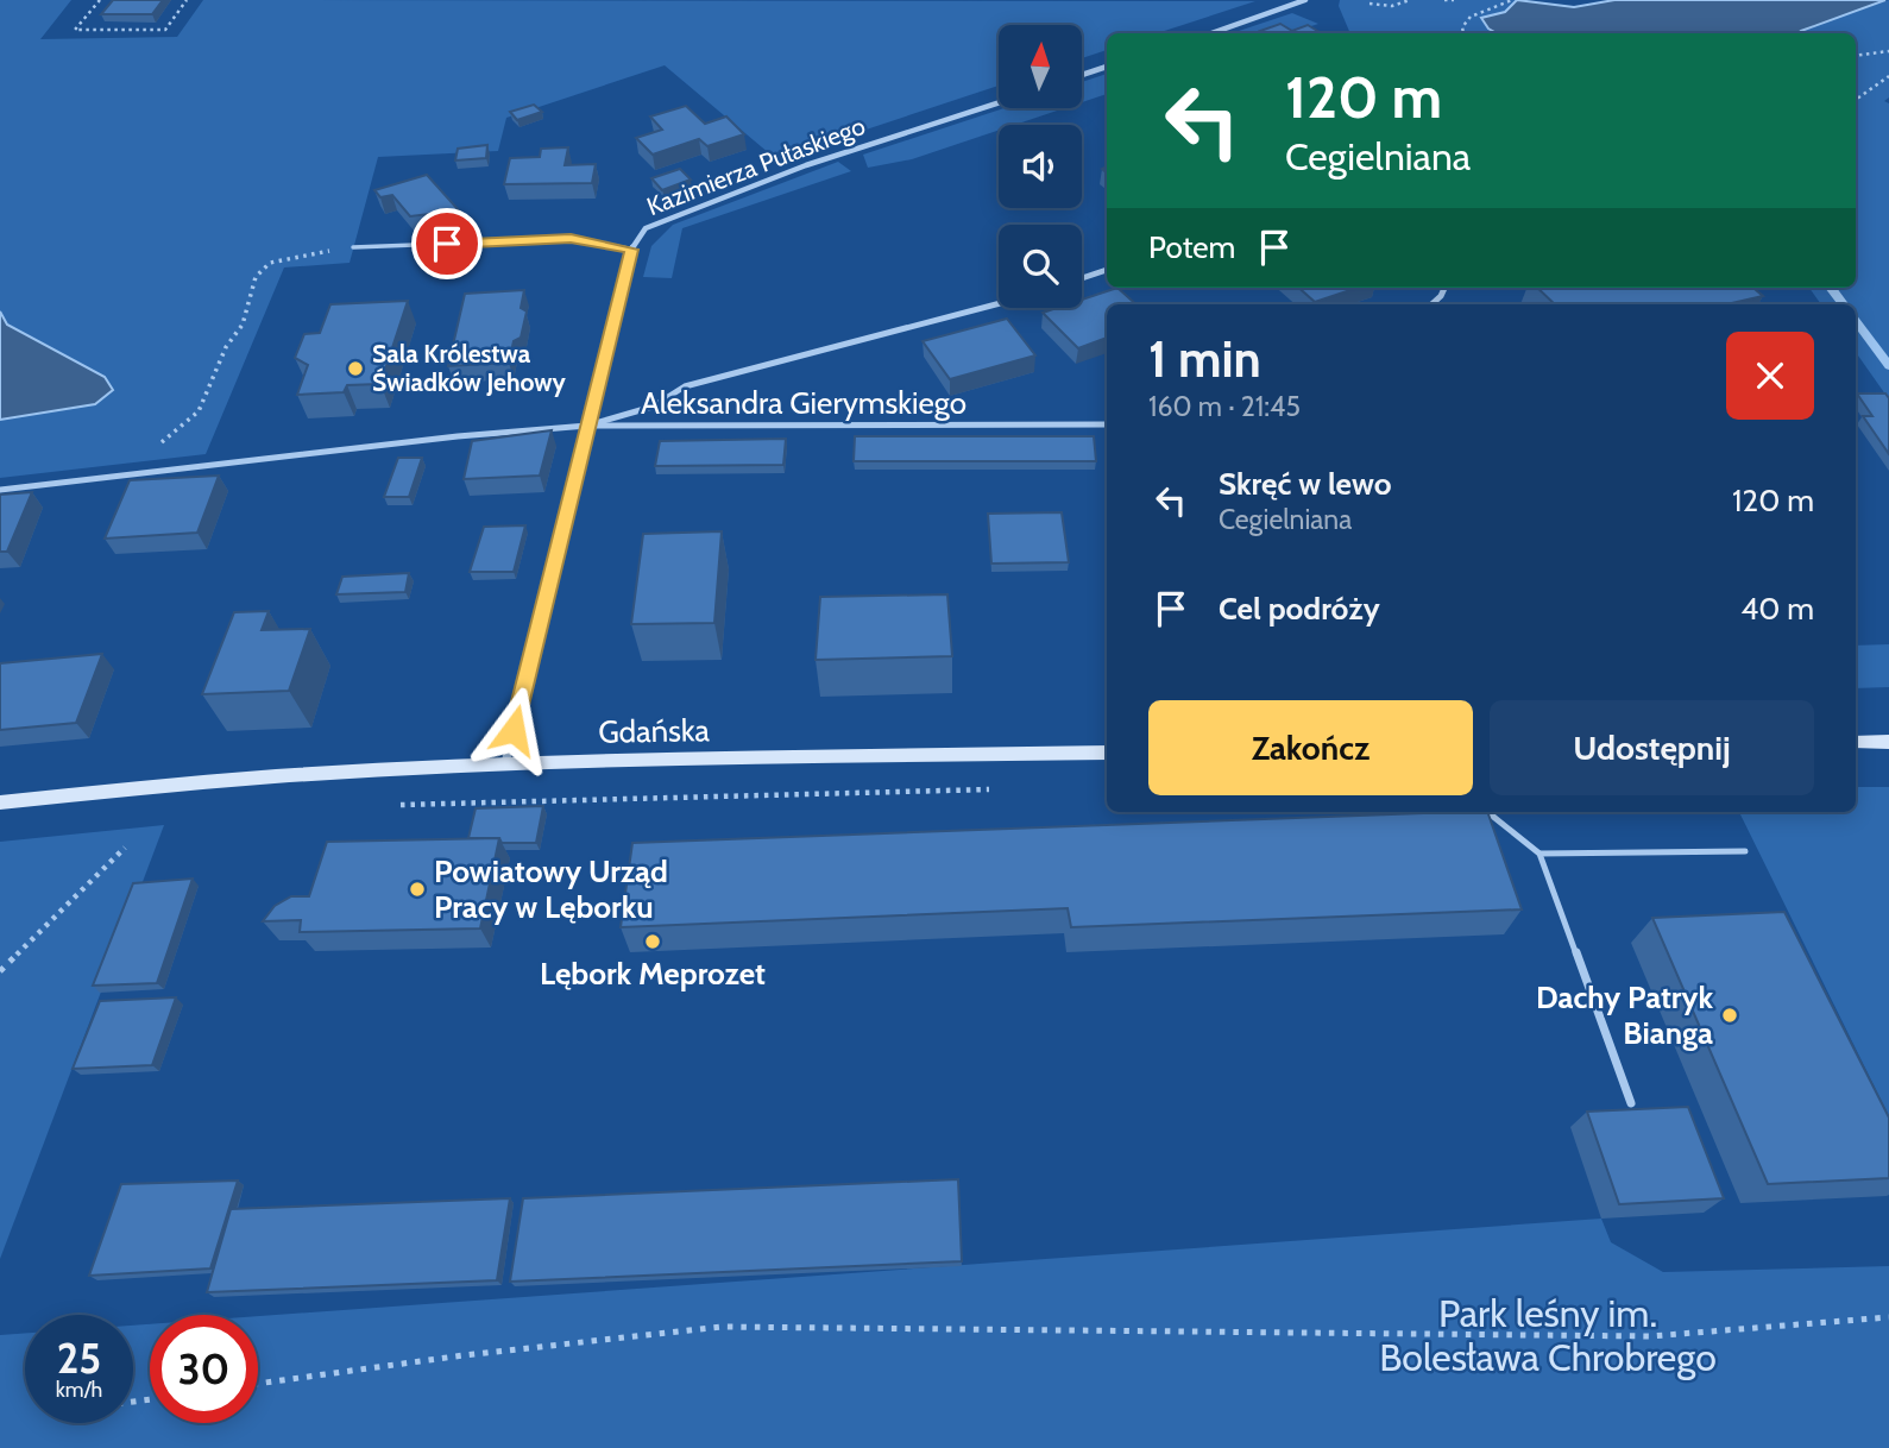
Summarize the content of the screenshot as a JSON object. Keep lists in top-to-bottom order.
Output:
{
  "streets": {
    "main road": ["Gdańska"],
    "street": ["Kazimierza Pułaskiego", "Aleksandra Gierymskiego"]
  },
  "crossings": [
    ["Kazimierza Pułaskiego", "Aleksandra Gierymskiego"],
    ["Kazimierza Pułaskiego", "Gdańska"]
  ],
  "parks": ["Park leśny im. Bolesława Chrobrego"],
  "places": [
    "Sala Królestwa Świadków Jehowy",
    "Powiatowy Urząd Pracy w Lęborku",
    "Lębork Meprozet",
    "Dachy Patryk Bianga"
  ],
  "north": "top",
  "page": {
    "turn": ["120 m", "Cegielniana"],
    "then": "Potem",
    "heading": ["1 min", "160 m · 21:45"],
    "list": [
      {
        "name": "Skręć w lewo",
        "note": "Cegielniana",
        "value": "120 m"
      },
      {
        "name": "Cel podróży",
        "value": "40 m"
      }
    ],
    "buttons": ["Zakończ", "Udostępnij"],
    "speed": "25 km/h",
    "limit": "30"
  }
}
